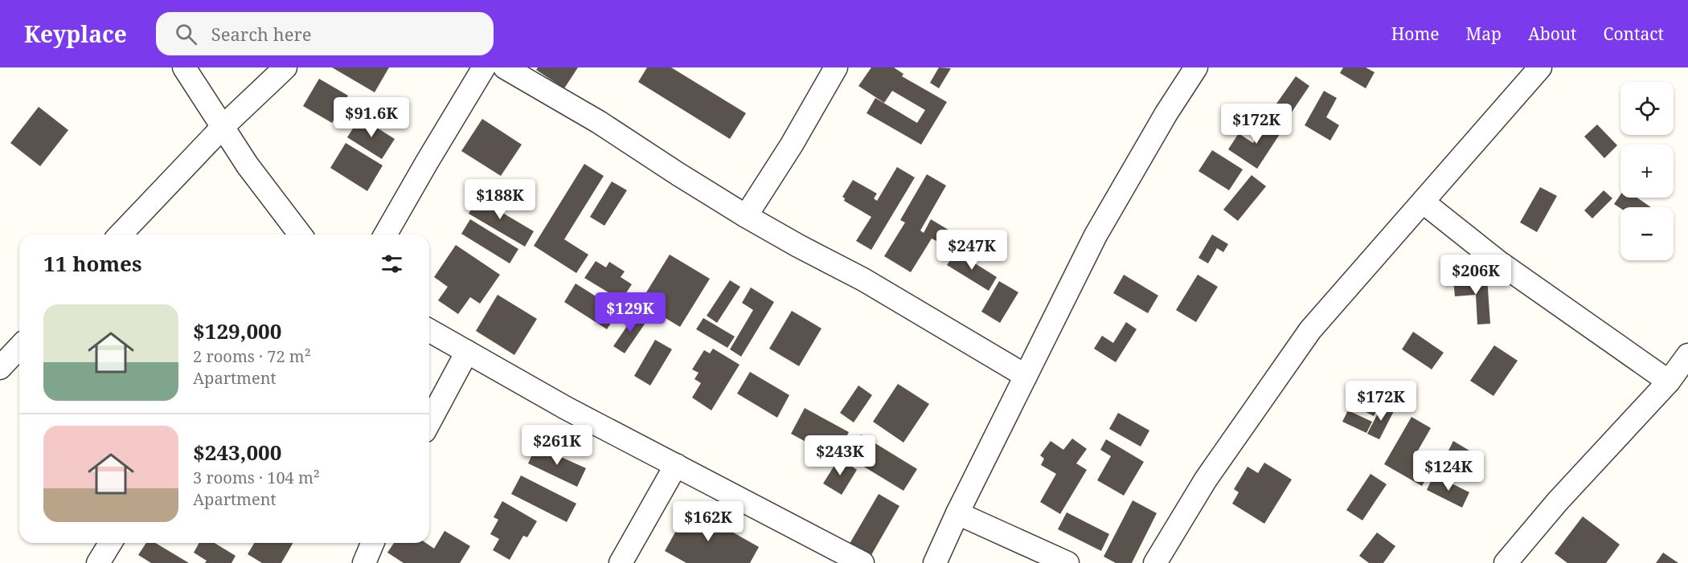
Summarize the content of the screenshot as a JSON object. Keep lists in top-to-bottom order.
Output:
{
  "page": {
    "header": "Keyplace",
    "search": "Search here",
    "nav": [
      "Home",
      "Map",
      "About",
      "Contact"
    ],
    "map_buttons": ["+", "−"],
    "price": [
      "$91.6K",
      "$172K",
      "$188K",
      "$247K",
      "$206K",
      "$129K",
      "$172K",
      "$261K",
      "$243K",
      "$124K",
      "$162K"
    ],
    "heading": "11 homes",
    "list": [
      {
        "name": "$129,000",
        "note": "2 rooms · 72 m² · Apartment"
      },
      {
        "name": "$243,000",
        "note": "3 rooms · 104 m² · Apartment"
      }
    ]
  }
}
